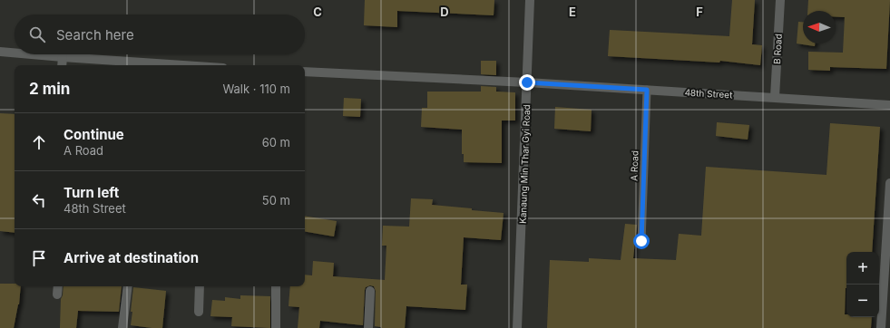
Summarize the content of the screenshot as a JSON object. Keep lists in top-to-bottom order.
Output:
{
  "streets": {
    "street": ["B Road", "48th Street", "Kanaung Min Thar Gyi Road"],
    "lane": ["A Road"]
  },
  "crossings": [
    ["B Road", "48th Street"],
    ["48th Street", "Kanaung Min Thar Gyi Road"],
    ["48th Street", "A Road"]
  ],
  "north": "left",
  "page": {
    "search": "Search here",
    "heading": ["2 min", "Walk · 110 m"],
    "list": [
      ["Continue", "A Road", "60 m"],
      ["Turn left", "48th Street", "50 m"],
      "Arrive at destination"
    ],
    "map_buttons": ["+", "−"]
  },
  "grid": {
    "columns": [
      "C",
      "D",
      "E",
      "F"
    ]
  }
}
